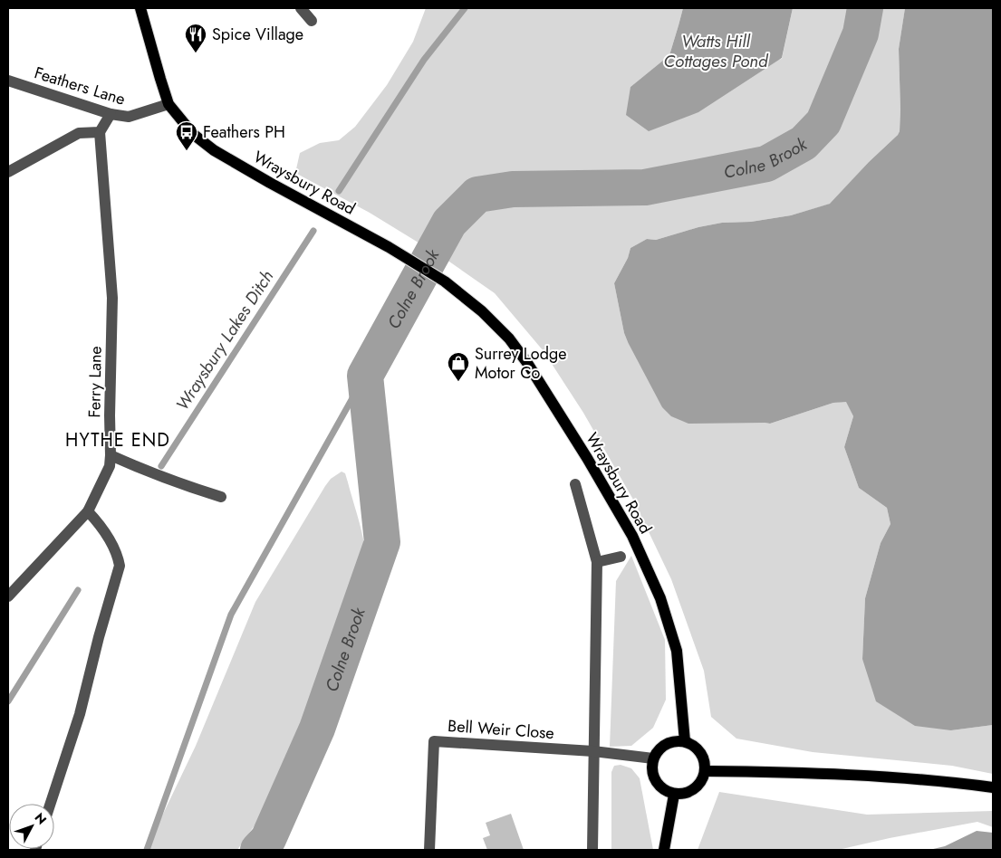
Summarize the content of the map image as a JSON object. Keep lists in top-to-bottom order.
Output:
{
  "streets": {
    "main road": ["Wraysbury Road"],
    "street": ["Feathers Lane", "Ferry Lane", "Bell Weir Close"]
  },
  "crossings": [
    ["Feathers Lane", "Wraysbury Road"]
  ],
  "districts": ["HYTHE END"],
  "water": ["Watts Hill Cottages Pond", "Colne Brook", "Wraysbury Lakes Ditch"],
  "places": {
    "restaurant": ["Spice Village"],
    "bus stop": ["Feathers PH"],
    "shop": ["Surrey Lodge Motor Co"]
  },
  "north": "top right"
}
